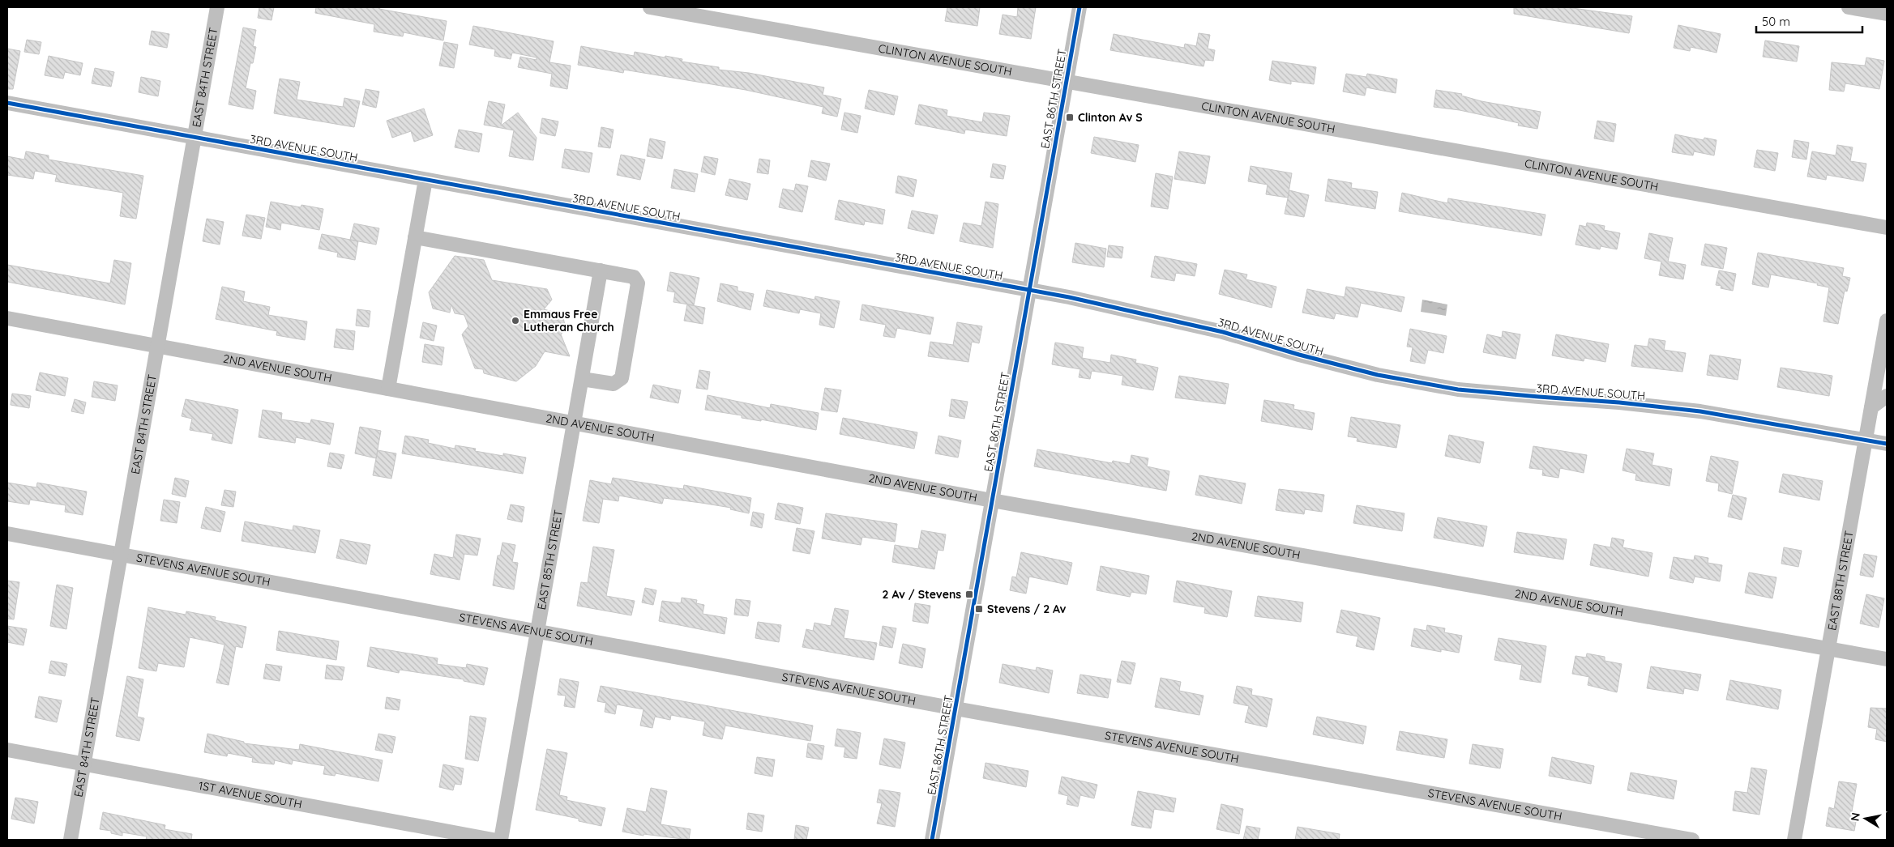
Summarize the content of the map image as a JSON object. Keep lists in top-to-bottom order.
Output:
{
  "streets": {
    "street": [
      "CLINTON AVENUE SOUTH",
      "EAST 84TH STREET",
      "EAST 86TH STREET",
      "3RD AVENUE SOUTH",
      "2ND AVENUE SOUTH",
      "EAST 85TH STREET",
      "STEVENS AVENUE SOUTH",
      "EAST 88TH STREET",
      "1ST AVENUE SOUTH"
    ]
  },
  "crossings": [
    ["CLINTON AVENUE SOUTH", "EAST 86TH STREET"],
    ["EAST 84TH STREET", "3RD AVENUE SOUTH"],
    ["EAST 84TH STREET", "2ND AVENUE SOUTH"],
    ["EAST 84TH STREET", "STEVENS AVENUE SOUTH"],
    ["EAST 84TH STREET", "1ST AVENUE SOUTH"],
    ["EAST 86TH STREET", "3RD AVENUE SOUTH"],
    ["EAST 86TH STREET", "2ND AVENUE SOUTH"],
    ["EAST 86TH STREET", "STEVENS AVENUE SOUTH"],
    ["3RD AVENUE SOUTH", "EAST 88TH STREET"],
    ["2ND AVENUE SOUTH", "EAST 85TH STREET"],
    ["2ND AVENUE SOUTH", "EAST 88TH STREET"],
    ["EAST 85TH STREET", "STEVENS AVENUE SOUTH"]
  ],
  "places": {
    "transit": ["Clinton Av S", "2 Av / Stevens", "Stevens / 2 Av"],
    "other": ["Emmaus Free Lutheran Church"]
  },
  "scale_bar": "50 m",
  "north": "left"
}
